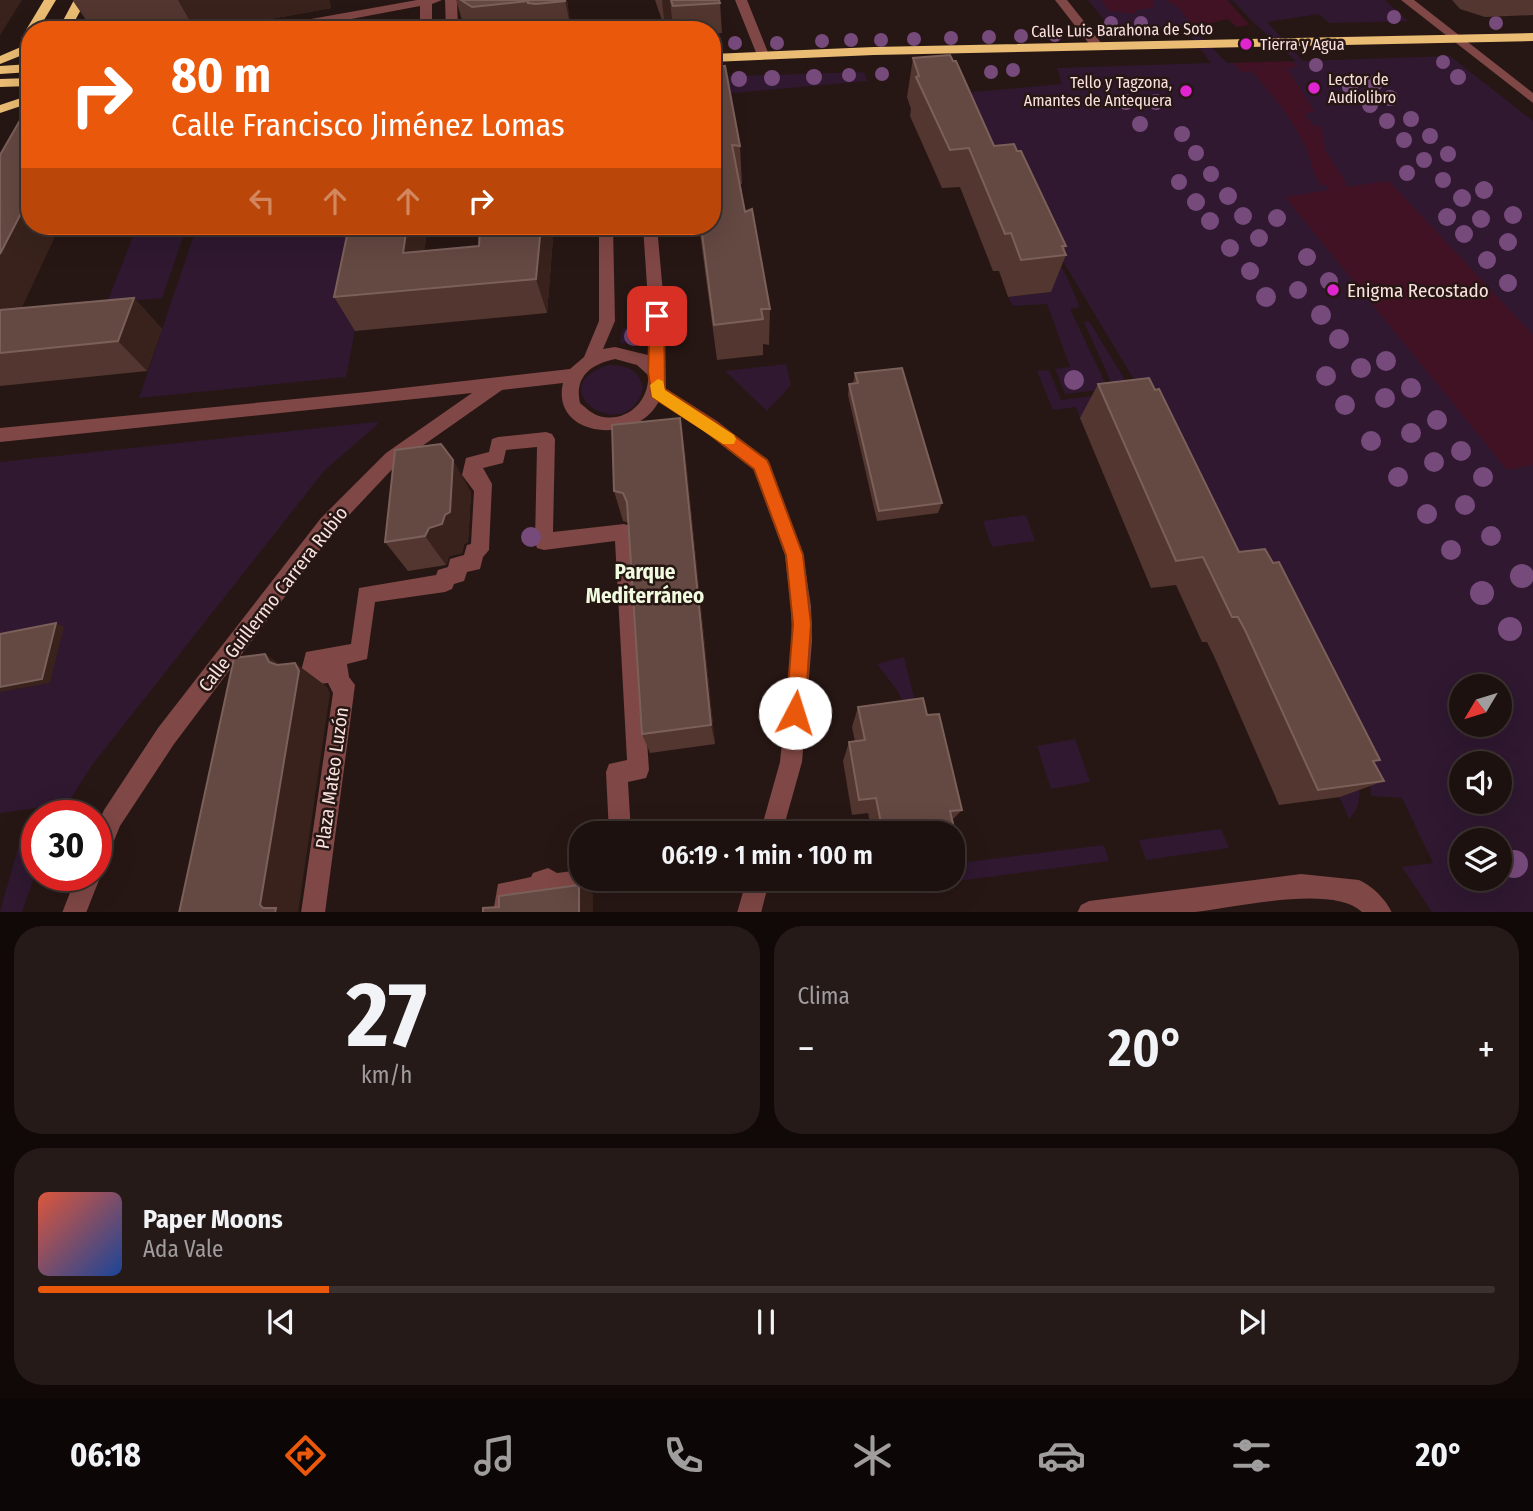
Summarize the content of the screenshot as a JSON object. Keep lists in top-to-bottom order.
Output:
{
  "streets": {
    "main road": ["Calle Luis Barahona de Soto"],
    "street": ["Calle Guillermo Carrera Rubio", "Plaza Mateo Luzón"]
  },
  "districts": ["Parque Mediterráneo"],
  "places": [
    "Tierra y Agua",
    "Lector de Audiolibro",
    "Tello y Tagzona, Amantes de Antequera",
    "Enigma Recostado"
  ],
  "north": "bottom left",
  "page": {
    "turn": ["80 m", "Calle Francisco Jiménez Lomas"],
    "limit": "30",
    "trip": "06:19 · 1 min · 100 m",
    "tile": [
      ["27", "km/h"],
      "Clima"
    ],
    "heat": ["−", "20°", "+"],
    "song": ["Paper Moons", "Ada Vale"],
    "tabs": ["06:18", "20°"]
  }
}
